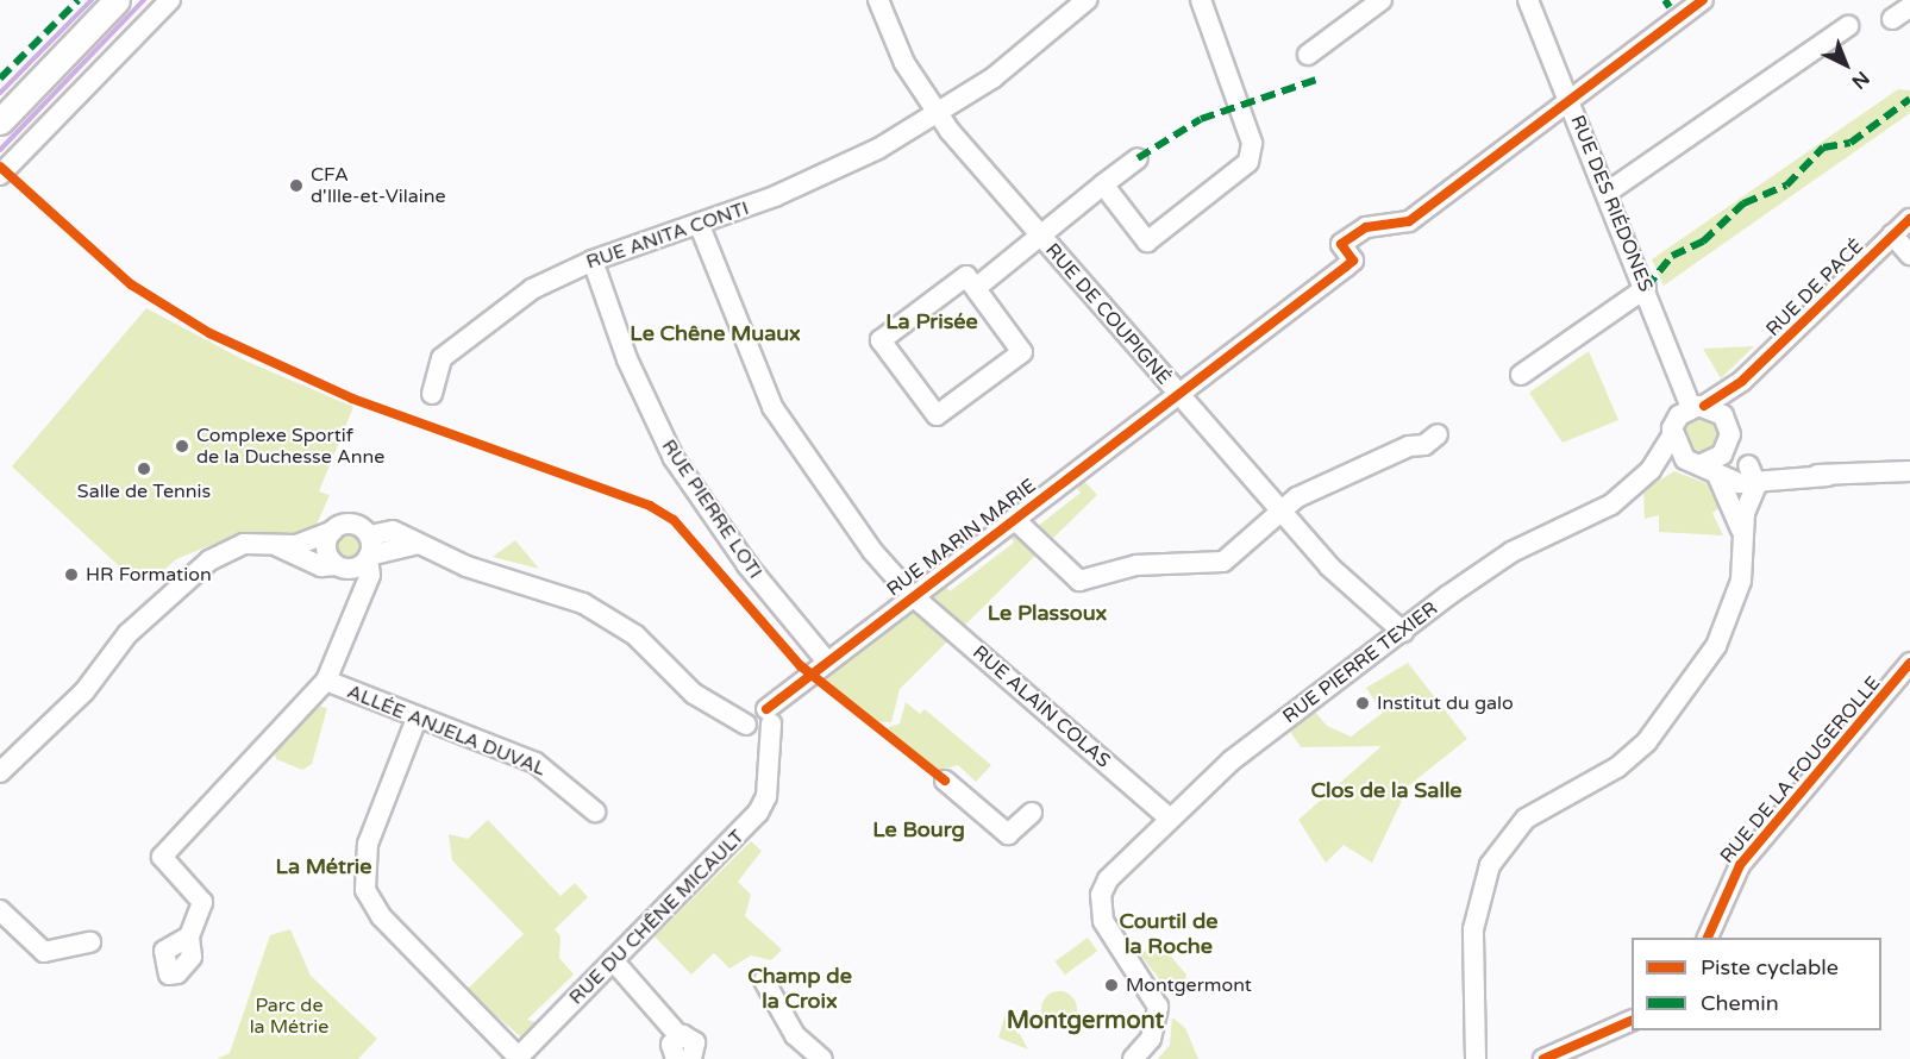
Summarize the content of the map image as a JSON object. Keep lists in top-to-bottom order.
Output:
{
  "streets": {
    "street": [
      "RUE DES RIÉDONES",
      "RUE ANITA CONTI",
      "RUE DE PACÉ",
      "RUE DE COUPIGNÉ",
      "RUE PIERRE LOTI",
      "RUE MARIN MARIE",
      "RUE PIERRE TEXIER",
      "RUE ALAIN COLAS",
      "ALLÉE ANJELA DUVAL",
      "RUE DE LA FOUGEROLLE",
      "RUE DU CHÊNE MICAULT"
    ]
  },
  "crossings": [
    ["RUE DES RIÉDONES", "RUE MARIN MARIE"],
    ["RUE DES RIÉDONES", "RUE PIERRE TEXIER"],
    ["RUE ANITA CONTI", "RUE DE COUPIGNÉ"],
    ["RUE ANITA CONTI", "RUE PIERRE LOTI"],
    ["RUE ANITA CONTI", "RUE ALAIN COLAS"],
    ["RUE DE COUPIGNÉ", "RUE MARIN MARIE"],
    ["RUE DE COUPIGNÉ", "RUE PIERRE TEXIER"],
    ["RUE PIERRE LOTI", "RUE MARIN MARIE"],
    ["RUE MARIN MARIE", "RUE ALAIN COLAS"],
    ["RUE MARIN MARIE", "RUE DU CHÊNE MICAULT"],
    ["RUE PIERRE TEXIER", "RUE ALAIN COLAS"]
  ],
  "districts": [
    "La Prisée",
    "Le Chêne Muaux",
    "Le Plassoux",
    "Clos de la Salle",
    "Le Bourg",
    "La Métrie",
    "Courtil de la Roche",
    "Champ de la Croix",
    "Montgermont"
  ],
  "parks": ["Parc de la Métrie"],
  "places": [
    "CFA d'Ille-et-Vilaine",
    "Complexe Sportif de la Duchesse Anne",
    "Salle de Tennis",
    "HR Formation",
    "Institut du galo",
    "Montgermont"
  ],
  "legend": ["Piste cyclable", "Chemin"],
  "north": "bottom right"
}
